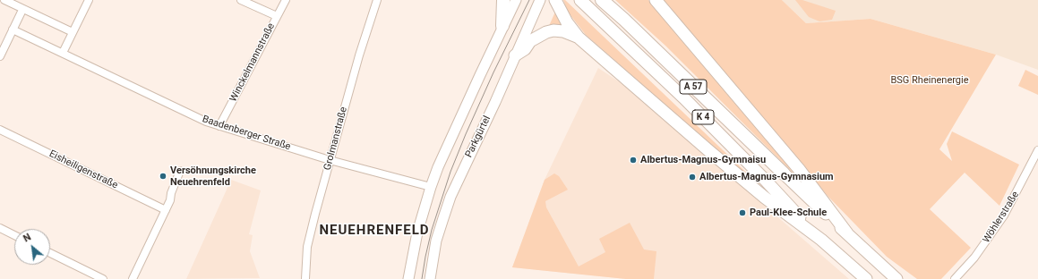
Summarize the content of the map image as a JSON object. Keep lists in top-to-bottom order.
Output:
{
  "streets": {
    "highway": ["A 57", "K 4"],
    "main road": ["Parkgürtel"],
    "street": [
      "Winckelmannstraße",
      "Baadenberger Straße",
      "Grolmanstraße",
      "Eisheiligenstraße",
      "Wöhlerstraße"
    ]
  },
  "crossings": [
    ["Winckelmannstraße", "Baadenberger Straße"],
    ["Baadenberger Straße", "Grolmanstraße"]
  ],
  "districts": ["NEUEHRENFELD"],
  "parks": ["BSG Rheinenergie"],
  "places": [
    "Albertus-Magnus-Gymnaisu",
    "Versöhnungskirche Neuehrenfeld",
    "Albertus-Magnus-Gymnasium",
    "Paul-Klee-Schule"
  ],
  "north": "top left"
}
